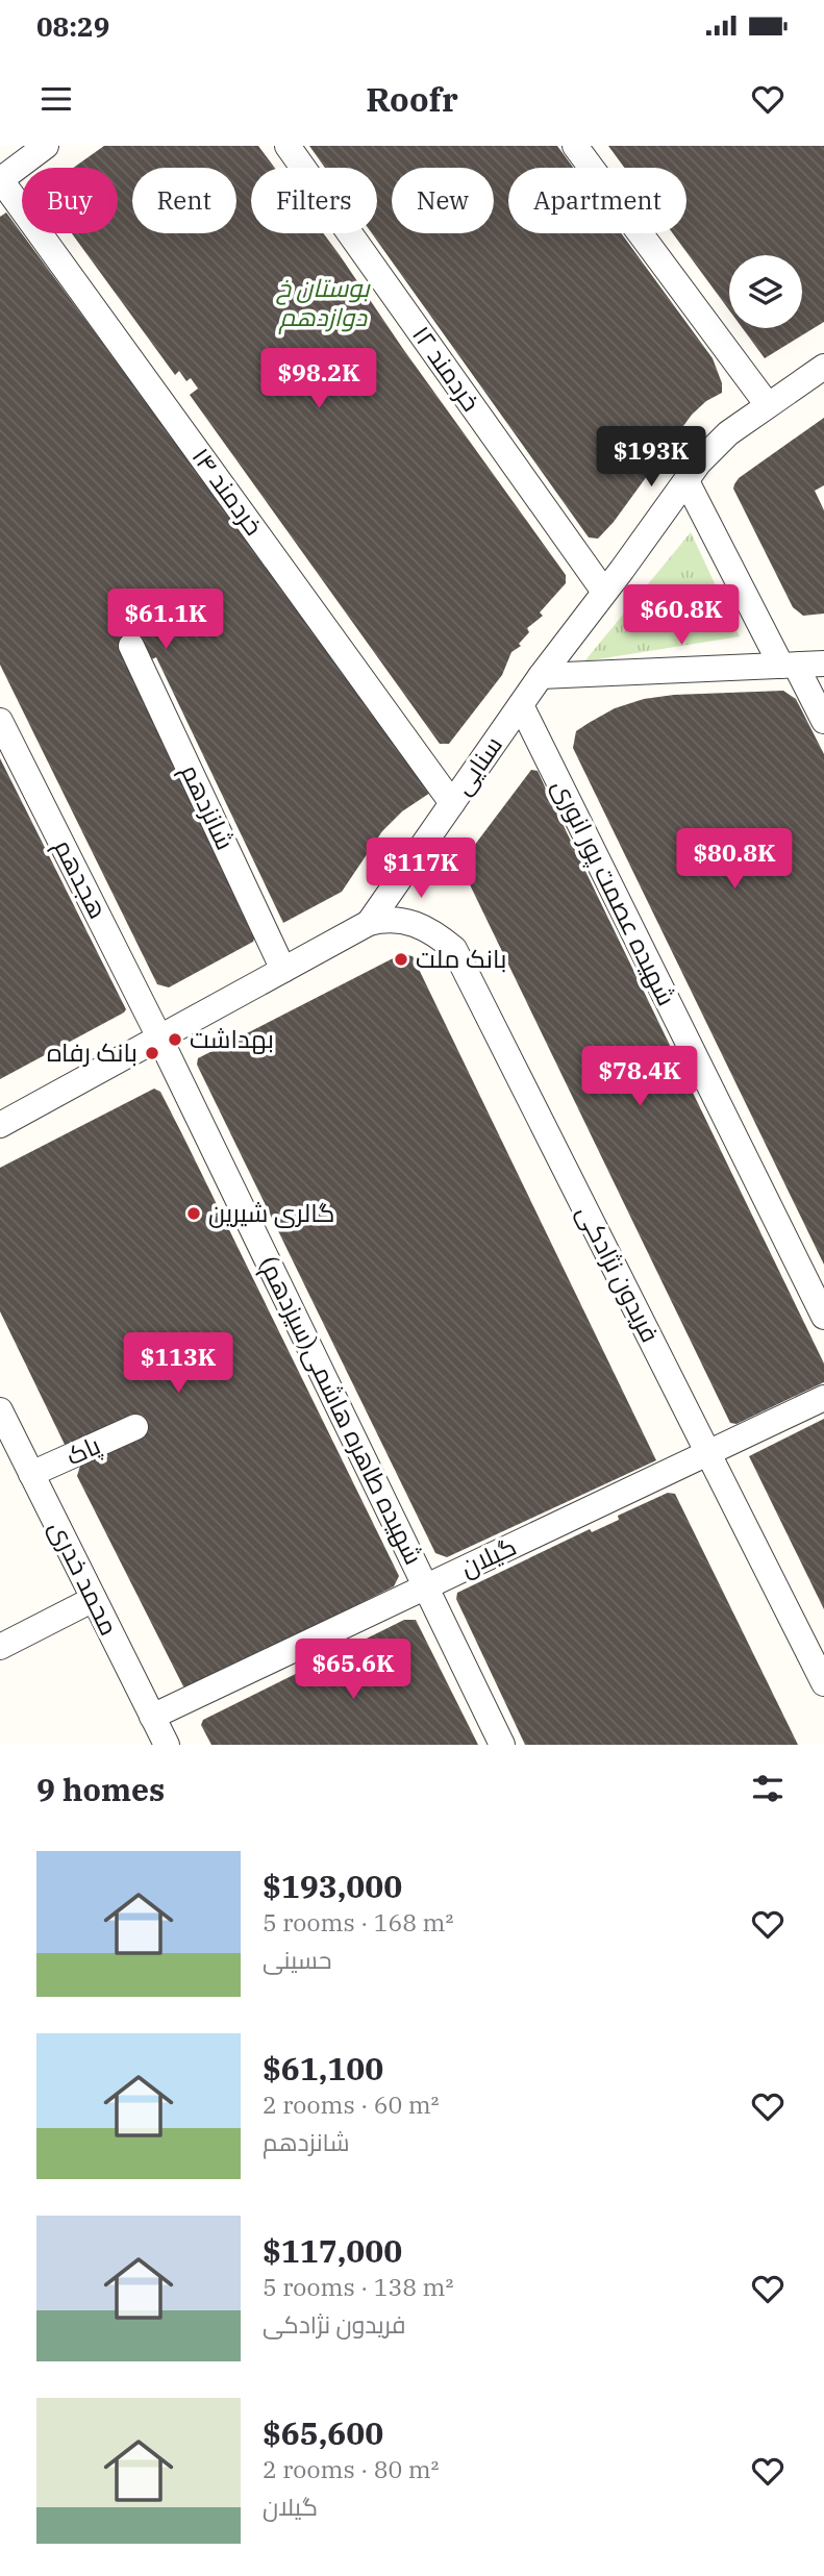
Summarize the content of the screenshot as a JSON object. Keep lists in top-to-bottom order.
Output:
{
  "streets": {
    "street": [
      "خردمند ۱۲",
      "خردمند ۱۴",
      "سنایی",
      "شانزدهم",
      "هجدهم",
      "شهیده عصمت پور انوری",
      "فریدون نژادکی",
      "شهیده طاهره هاشمی(سیزدهم)",
      "پاک",
      "گیلان",
      "محمد خدری"
    ]
  },
  "crossings": [
    ["خردمند ۱۲", "سنایی"],
    ["خردمند ۱۴", "سنایی"],
    ["سنایی", "شانزدهم"],
    ["سنایی", "هجدهم"],
    ["سنایی", "شهیده عصمت پور انوری"],
    ["سنایی", "فریدون نژادکی"],
    ["سنایی", "شهیده طاهره هاشمی(سیزدهم)"],
    ["هجدهم", "شهیده طاهره هاشمی(سیزدهم)"],
    ["فریدون نژادکی", "گیلان"],
    ["شهیده طاهره هاشمی(سیزدهم)", "گیلان"],
    ["پاک", "محمد خدری"],
    ["گیلان", "محمد خدری"]
  ],
  "parks": ["بوستان خ دوازدهم"],
  "places": [
    "بانک ملت",
    "بهداشت",
    "بانک رفاه",
    "گالری شیرین"
  ],
  "page": {
    "status": "08:29",
    "header": "Roofr",
    "chip": [
      "Buy",
      "Rent",
      "Filters",
      "New",
      "Apartment"
    ],
    "price": [
      "$98.2K",
      "$193K",
      "$60.8K",
      "$61.1K",
      "$80.8K",
      "$117K",
      "$78.4K",
      "$113K",
      "$65.6K"
    ],
    "heading": "9 homes",
    "list": [
      {
        "name": "$193,000",
        "note": "5 rooms · 168 m² · حسینی"
      },
      {
        "name": "$61,100",
        "note": "2 rooms · 60 m² · شانزدهم"
      },
      {
        "name": "$117,000",
        "note": "5 rooms · 138 m² · فریدون نژادکی"
      },
      {
        "name": "$65,600",
        "note": "2 rooms · 80 m² · گیلان"
      }
    ]
  }
}
